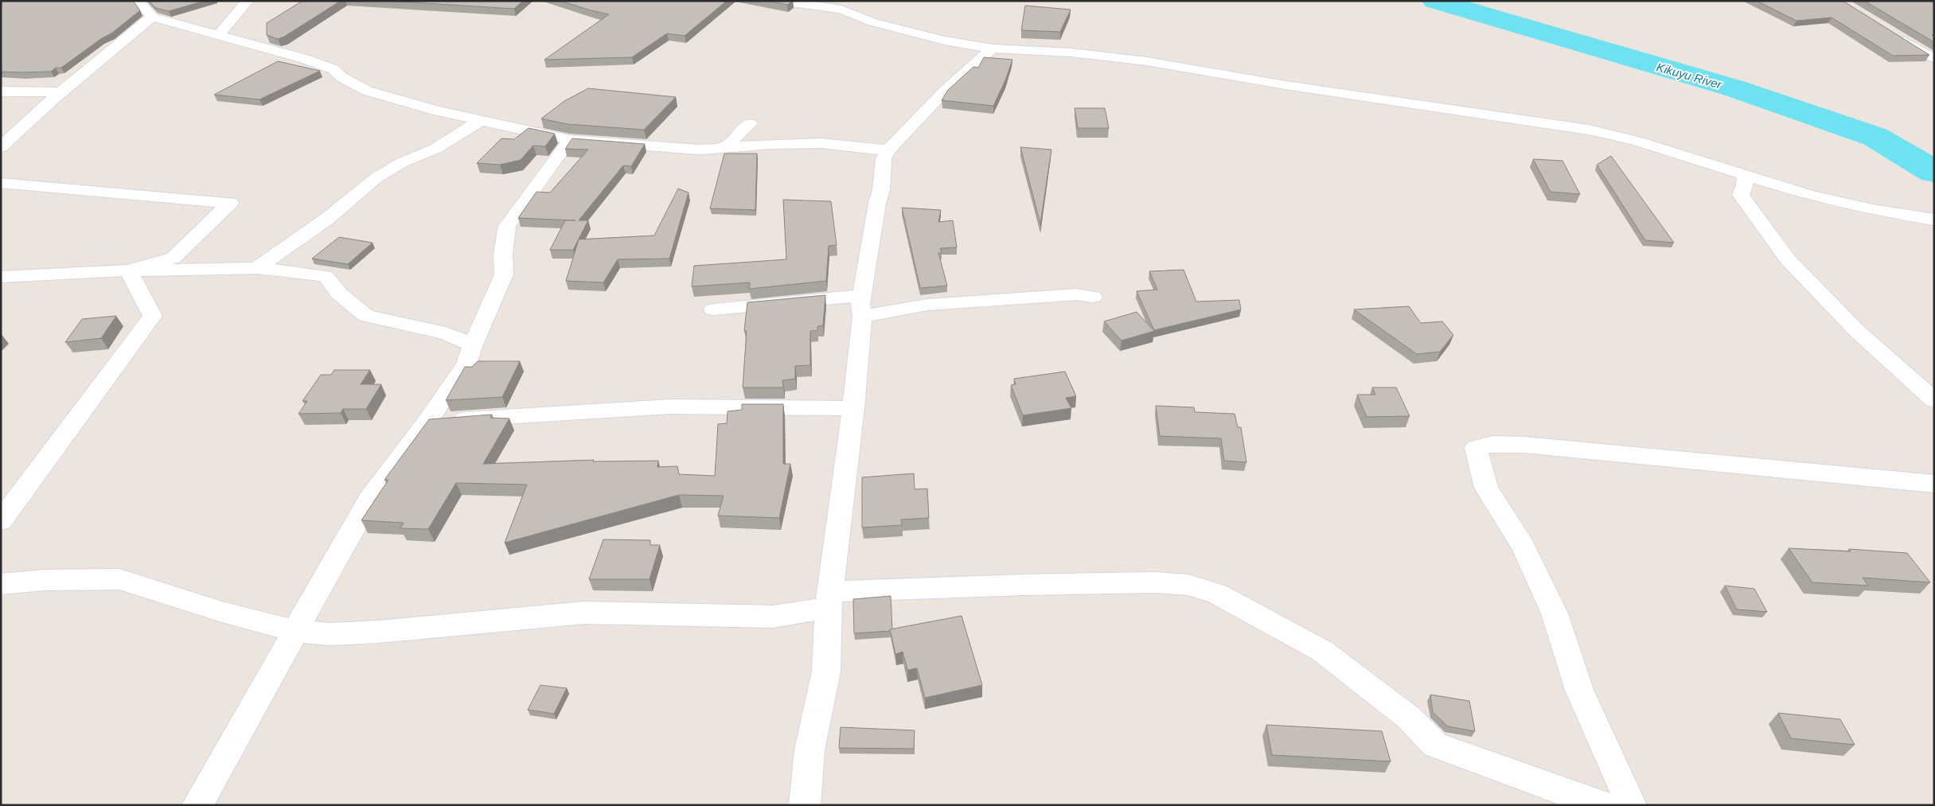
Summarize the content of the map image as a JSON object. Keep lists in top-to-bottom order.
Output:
{
  "water": ["Kikuyu River"]
}
